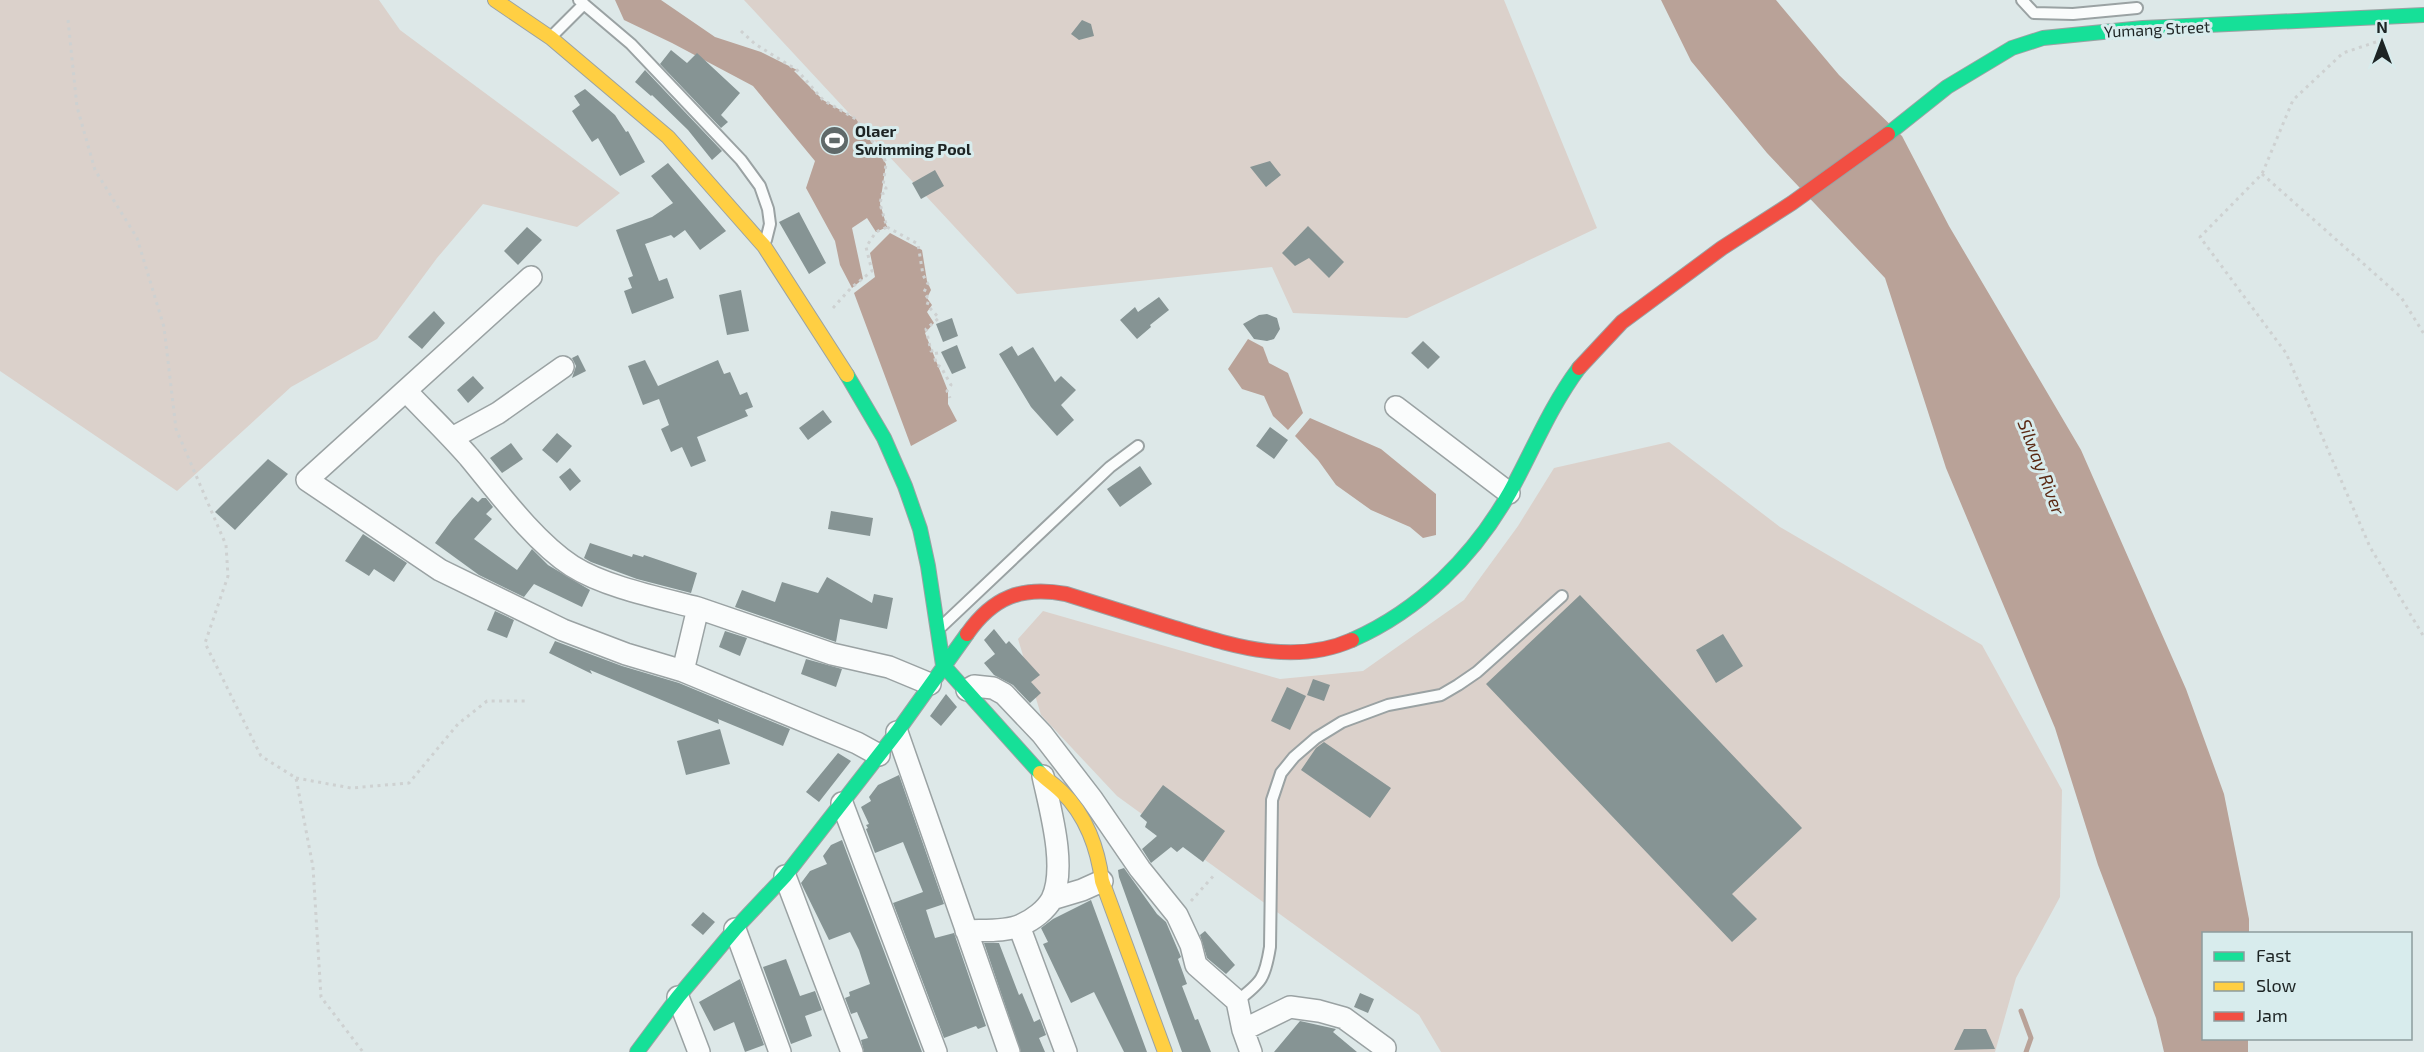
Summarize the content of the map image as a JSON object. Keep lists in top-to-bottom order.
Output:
{
  "streets": {
    "main road": ["Yumang Street"]
  },
  "water": ["Silway River"],
  "places": {
    "sports": ["Olaer Swimming Pool"]
  },
  "legend": ["Fast", "Slow", "Jam"],
  "north": "top"
}
